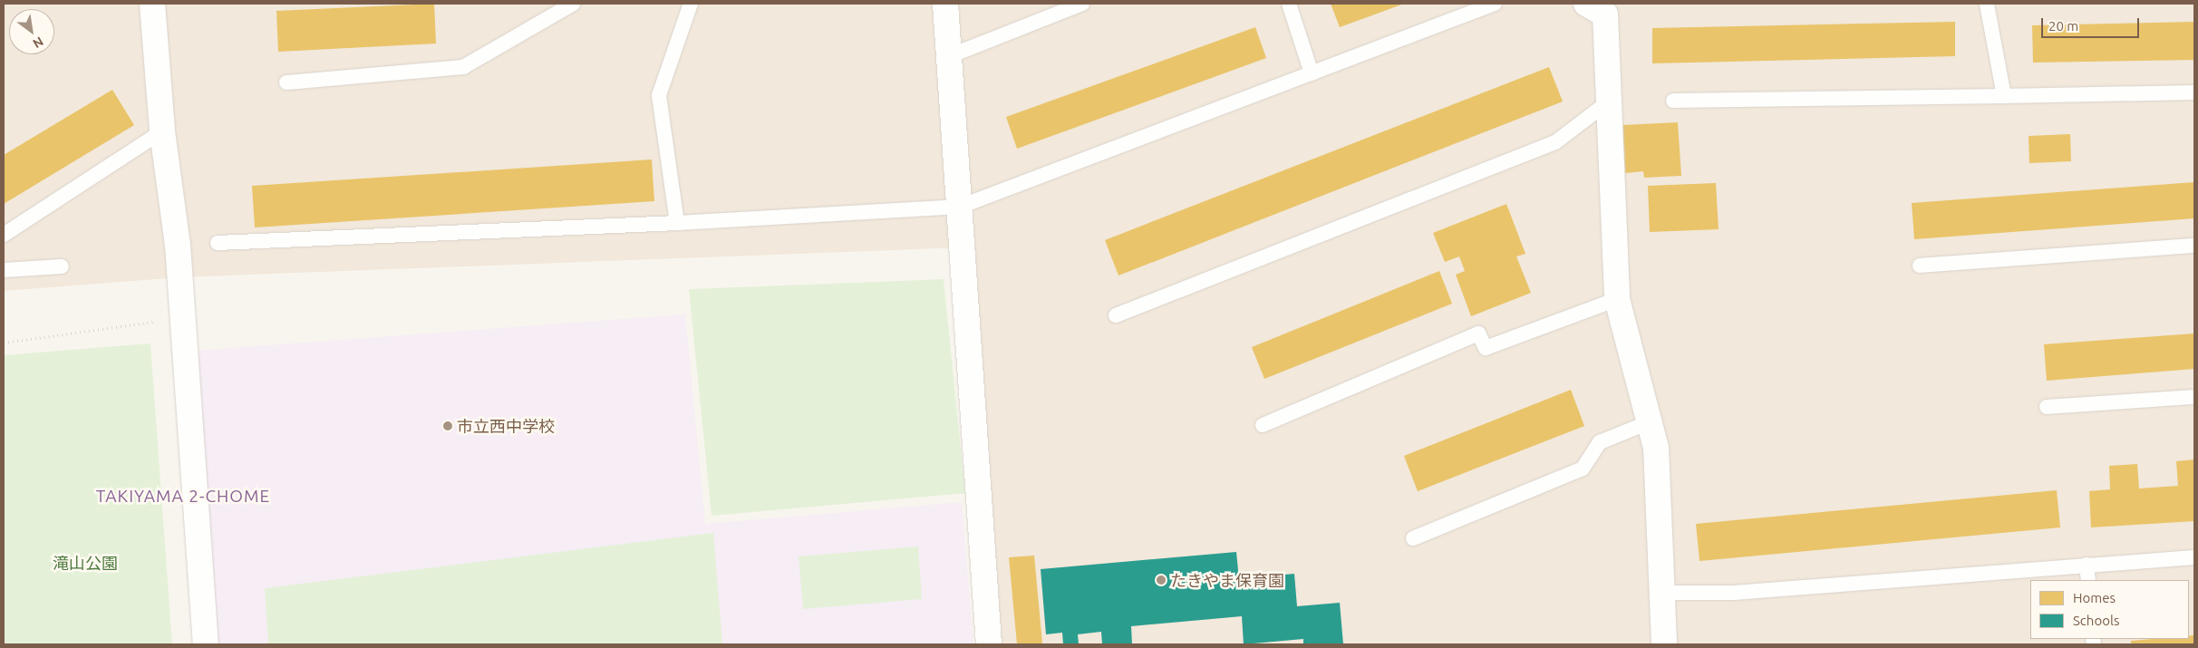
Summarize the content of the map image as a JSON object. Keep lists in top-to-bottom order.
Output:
{
  "districts": ["TAKIYAMA 2-CHOME"],
  "parks": ["滝山公園"],
  "places": ["市立西中学校", "たきやま保育園"],
  "legend": ["Homes", "Schools"],
  "scale_bar": "20 m",
  "north": "bottom right"
}
